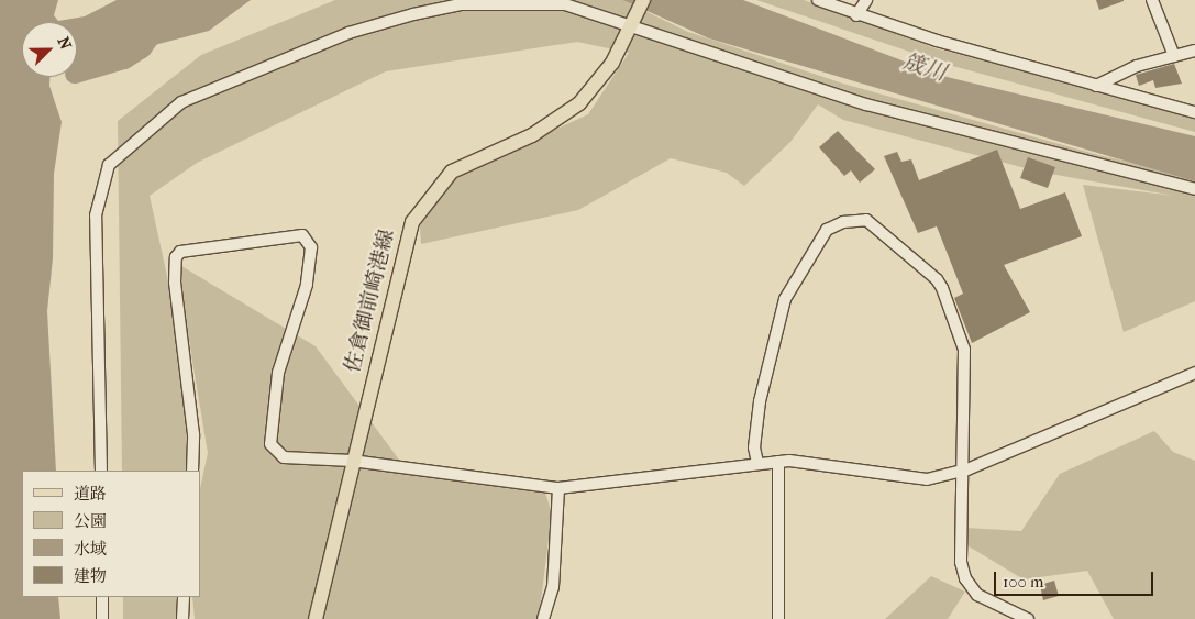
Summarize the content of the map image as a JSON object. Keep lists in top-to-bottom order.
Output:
{
  "streets": {
    "main road": ["佐倉御前崎港線"]
  },
  "water": ["筬川"],
  "legend": [
    "道路",
    "公園",
    "水域",
    "建物"
  ],
  "scale_bar": "100 m",
  "north": "top right"
}
